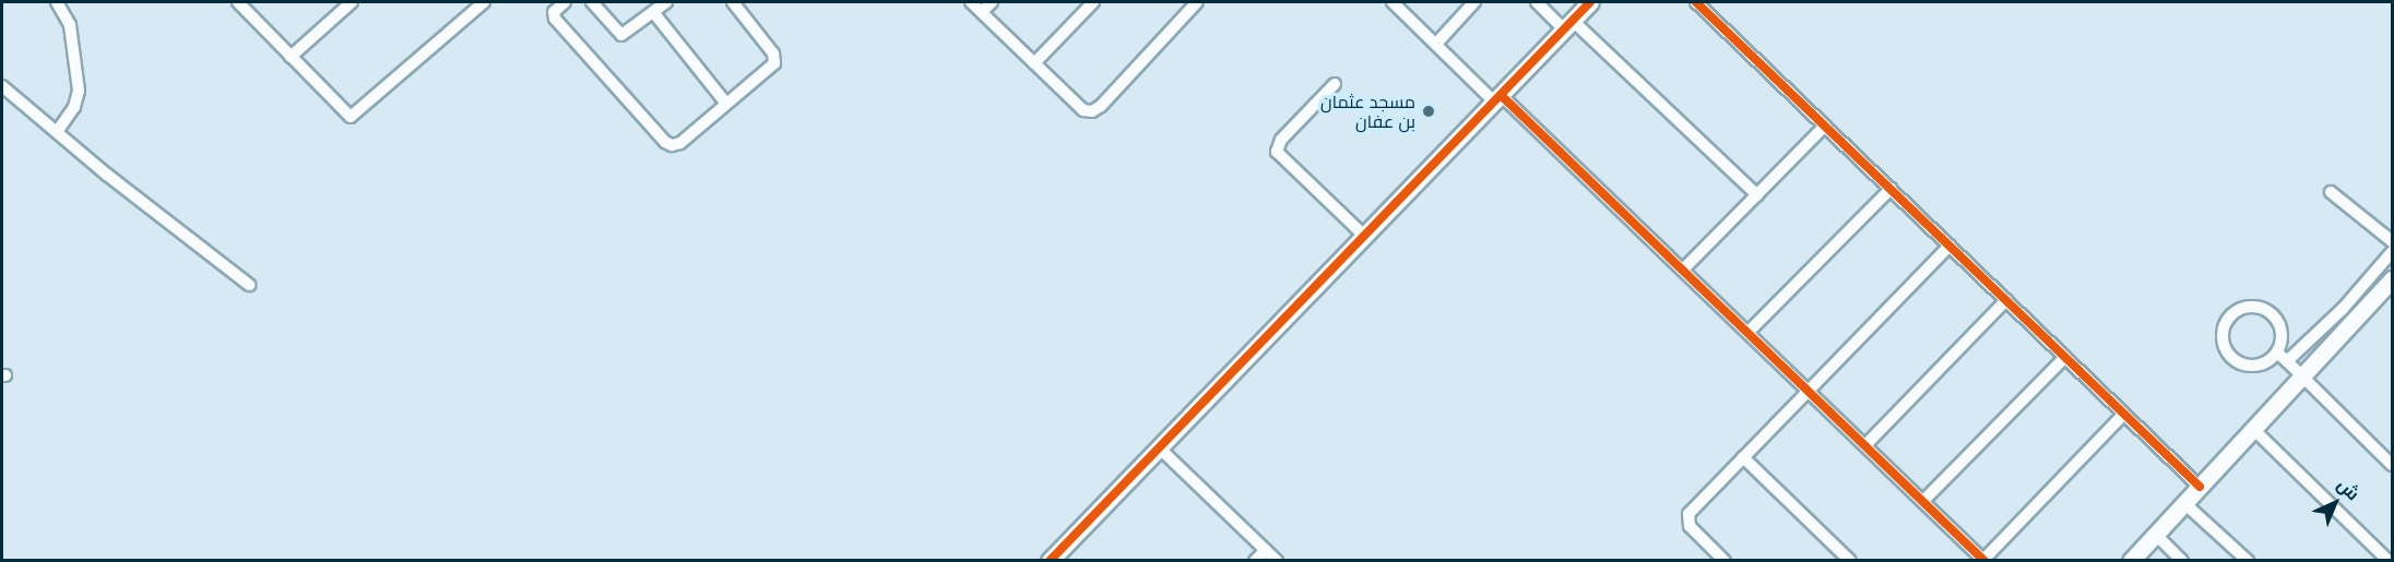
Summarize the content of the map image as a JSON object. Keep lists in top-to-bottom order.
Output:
{
  "places": ["مسجد عثمان بن عفان"],
  "north": "top right"
}
